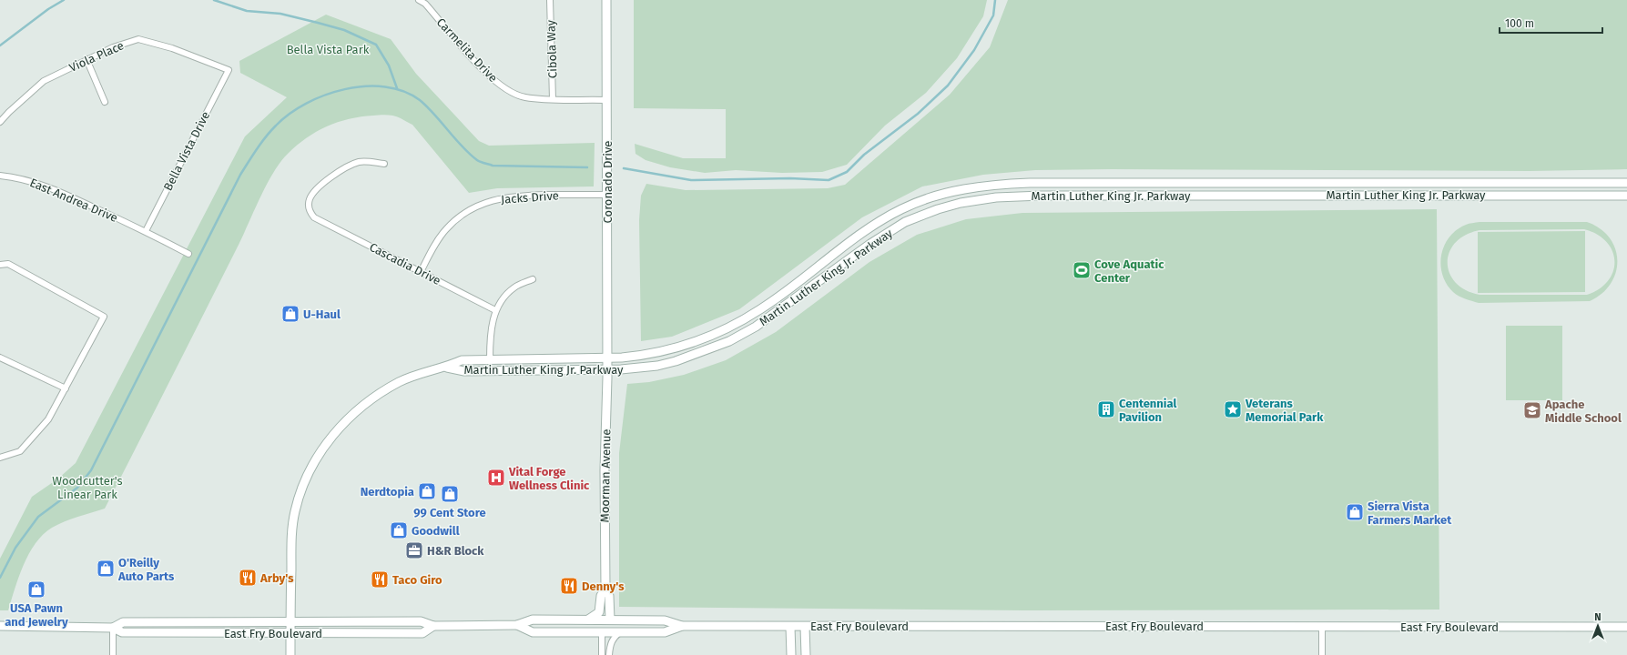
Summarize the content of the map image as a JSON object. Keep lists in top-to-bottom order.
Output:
{
  "streets": {
    "street": [
      "Cibola Way",
      "Carmelita Drive",
      "Viola Place",
      "Bella Vista Drive",
      "Coronado Drive",
      "Martin Luther King Jr. Parkway",
      "Jacks Drive",
      "East Andrea Drive",
      "Cascadia Drive",
      "Moorman Avenue",
      "East Fry Boulevard"
    ]
  },
  "crossings": [
    ["Cibola Way", "Carmelita Drive"],
    ["Carmelita Drive", "Coronado Drive"],
    ["Viola Place", "Bella Vista Drive"],
    ["Bella Vista Drive", "East Andrea Drive"],
    ["Coronado Drive", "Martin Luther King Jr. Parkway"],
    ["Coronado Drive", "Jacks Drive"],
    ["Coronado Drive", "Moorman Avenue"],
    ["Martin Luther King Jr. Parkway", "Moorman Avenue"],
    ["Jacks Drive", "Cascadia Drive"],
    ["Moorman Avenue", "East Fry Boulevard"]
  ],
  "parks": ["Bella Vista Park", "Woodcutter's Linear Park"],
  "places": {
    "sports": ["Cove Aquatic Center"],
    "shop": [
      "U-Haul",
      "Nerdtopia",
      "99 Cent Store",
      "Sierra Vista Farmers Market",
      "Goodwill",
      "O'Reilly Auto Parts",
      "USA Pawn and Jewelry"
    ],
    "building": ["Centennial Pavilion"],
    "place": ["Veterans Memorial Park"],
    "school or university": ["Apache Middle School"],
    "hospital": ["Vital Forge Wellness Clinic"],
    "office": ["H&R Block"],
    "restaurant": ["Arby's", "Taco Giro", "Denny's"]
  },
  "scale_bar": "100 m",
  "north": "top"
}
